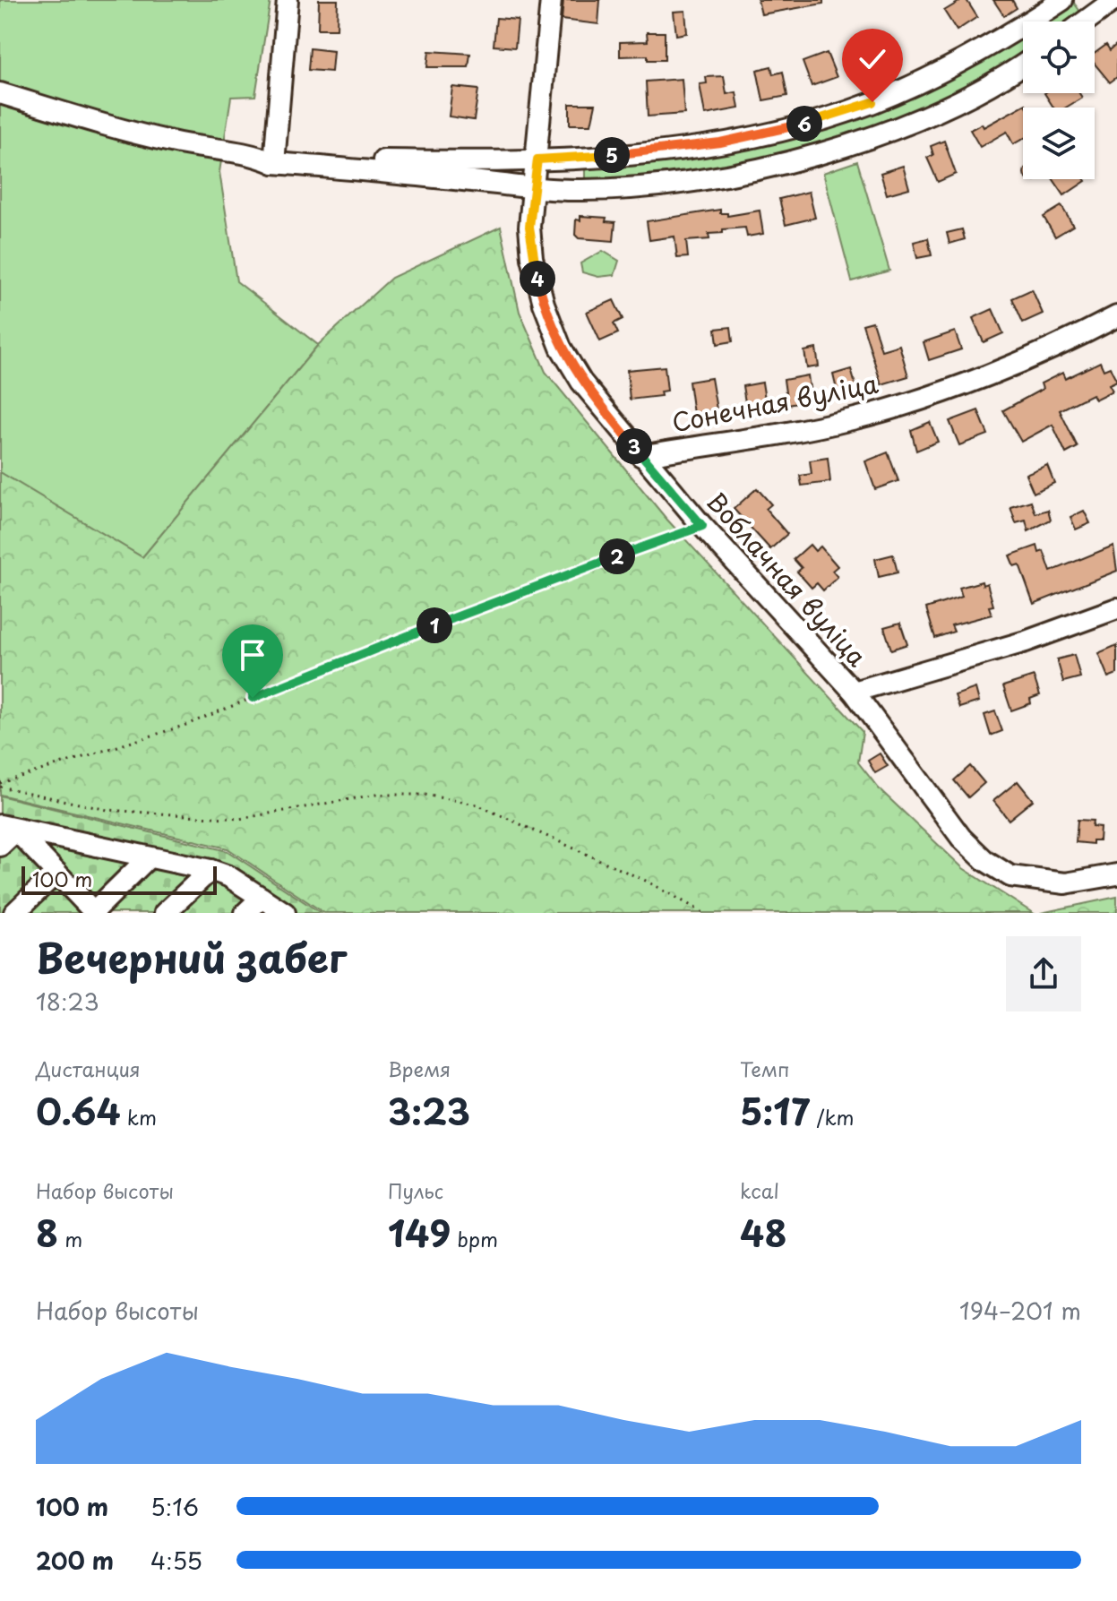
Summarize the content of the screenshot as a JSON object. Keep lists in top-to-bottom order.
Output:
{
  "streets": {
    "street": ["Сонечная вуліца", "Воблачная вуліца"]
  },
  "crossings": [
    ["Сонечная вуліца", "Воблачная вуліца"]
  ],
  "scale_bar": "100 m",
  "page": {
    "pins": [
      "6",
      "5",
      "4",
      "3",
      "2",
      "1"
    ],
    "scale": "100 m",
    "heading": ["Вечерний забег", "18:23"],
    "stats": [
      ["Дистанция", "0.64 km"],
      ["Время", "3:23"],
      ["Темп", "5:17 /km"],
      ["Набор высоты", "8 m"],
      ["Пульс", "149 bpm"],
      ["kcal", "48"]
    ],
    "chart": ["Набор высоты", "194–201 m"],
    "list": [
      {
        "name": "100 m",
        "note": "5:16"
      },
      {
        "name": "200 m",
        "note": "4:55"
      }
    ]
  }
}
